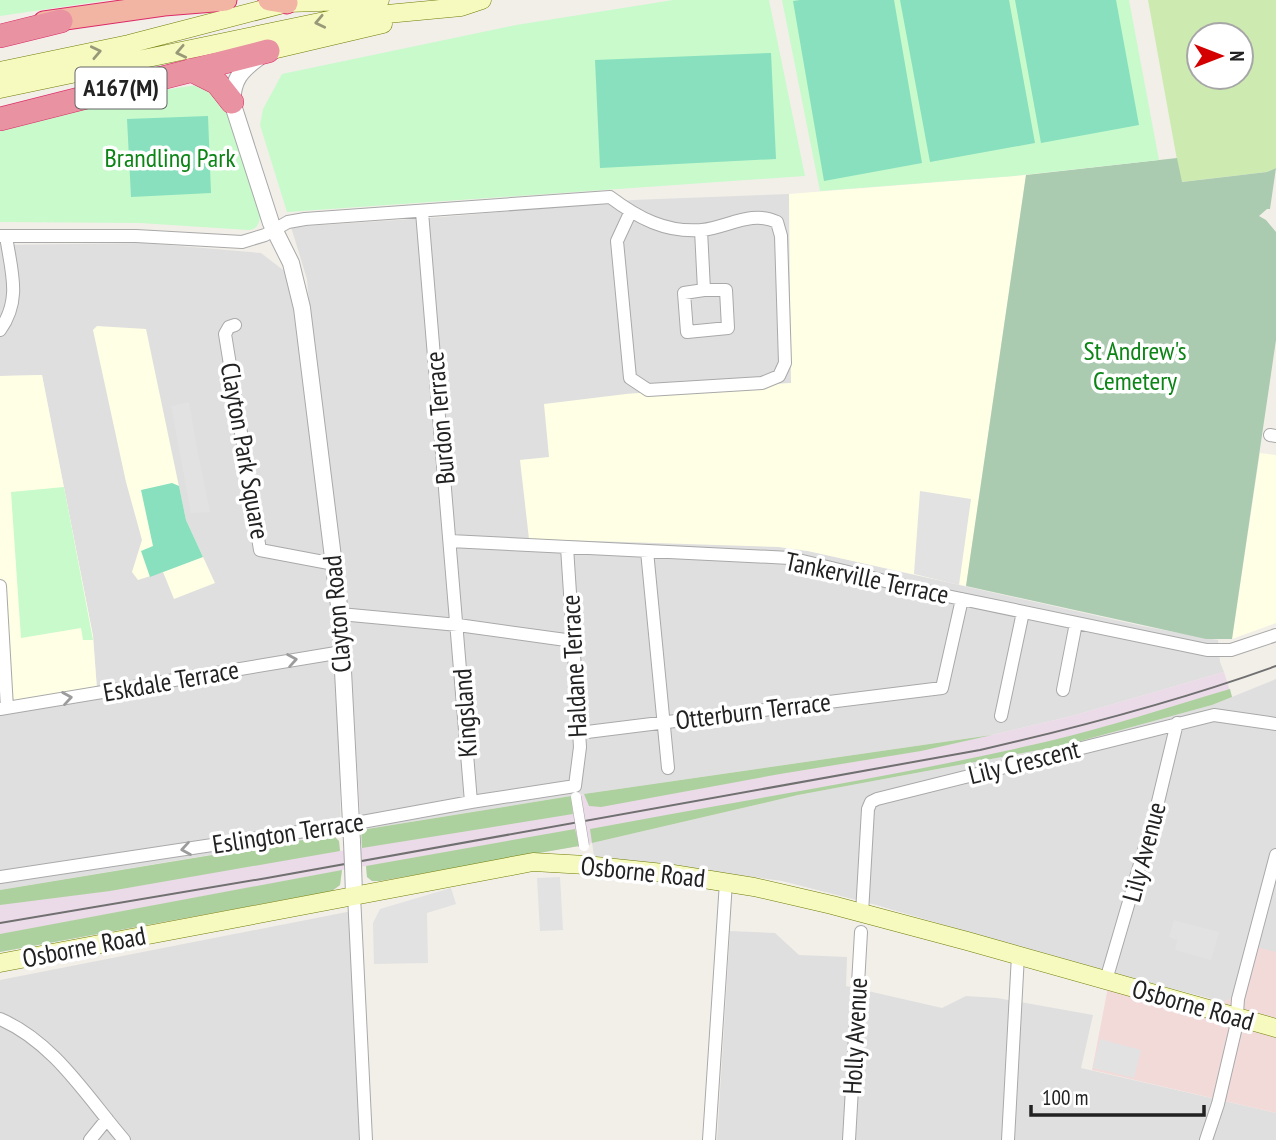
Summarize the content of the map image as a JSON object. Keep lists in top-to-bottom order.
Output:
{
  "streets": {
    "highway": ["A167(M)"],
    "main road": ["Osborne Road"],
    "street": [
      "Burdon Terrace",
      "Clayton Park Square",
      "Tankerville Terrace",
      "Clayton Road",
      "Haldane Terrace",
      "Eskdale Terrace",
      "Otterburn Terrace",
      "Kingsland",
      "Lily Crescent",
      "Eslington Terrace",
      "Lily Avenue",
      "Holly Avenue"
    ]
  },
  "crossings": [
    ["A167(M)", "Clayton Road"],
    ["Burdon Terrace", "Tankerville Terrace"],
    ["Burdon Terrace", "Kingsland"],
    ["Clayton Park Square", "Clayton Road"],
    ["Tankerville Terrace", "Haldane Terrace"],
    ["Tankerville Terrace", "Otterburn Terrace"],
    ["Clayton Road", "Eskdale Terrace"],
    ["Clayton Road", "Eslington Terrace"],
    ["Clayton Road", "Osborne Road"],
    ["Haldane Terrace", "Otterburn Terrace"],
    ["Haldane Terrace", "Eslington Terrace"],
    ["Kingsland", "Eslington Terrace"],
    ["Lily Crescent", "Lily Avenue"],
    ["Lily Crescent", "Osborne Road"],
    ["Lily Avenue", "Osborne Road"]
  ],
  "one_way": ["Eskdale Terrace", "Eslington Terrace"],
  "parks": ["Brandling Park", "St Andrew's Cemetery"],
  "scale_bar": "100 m",
  "north": "right"
}
